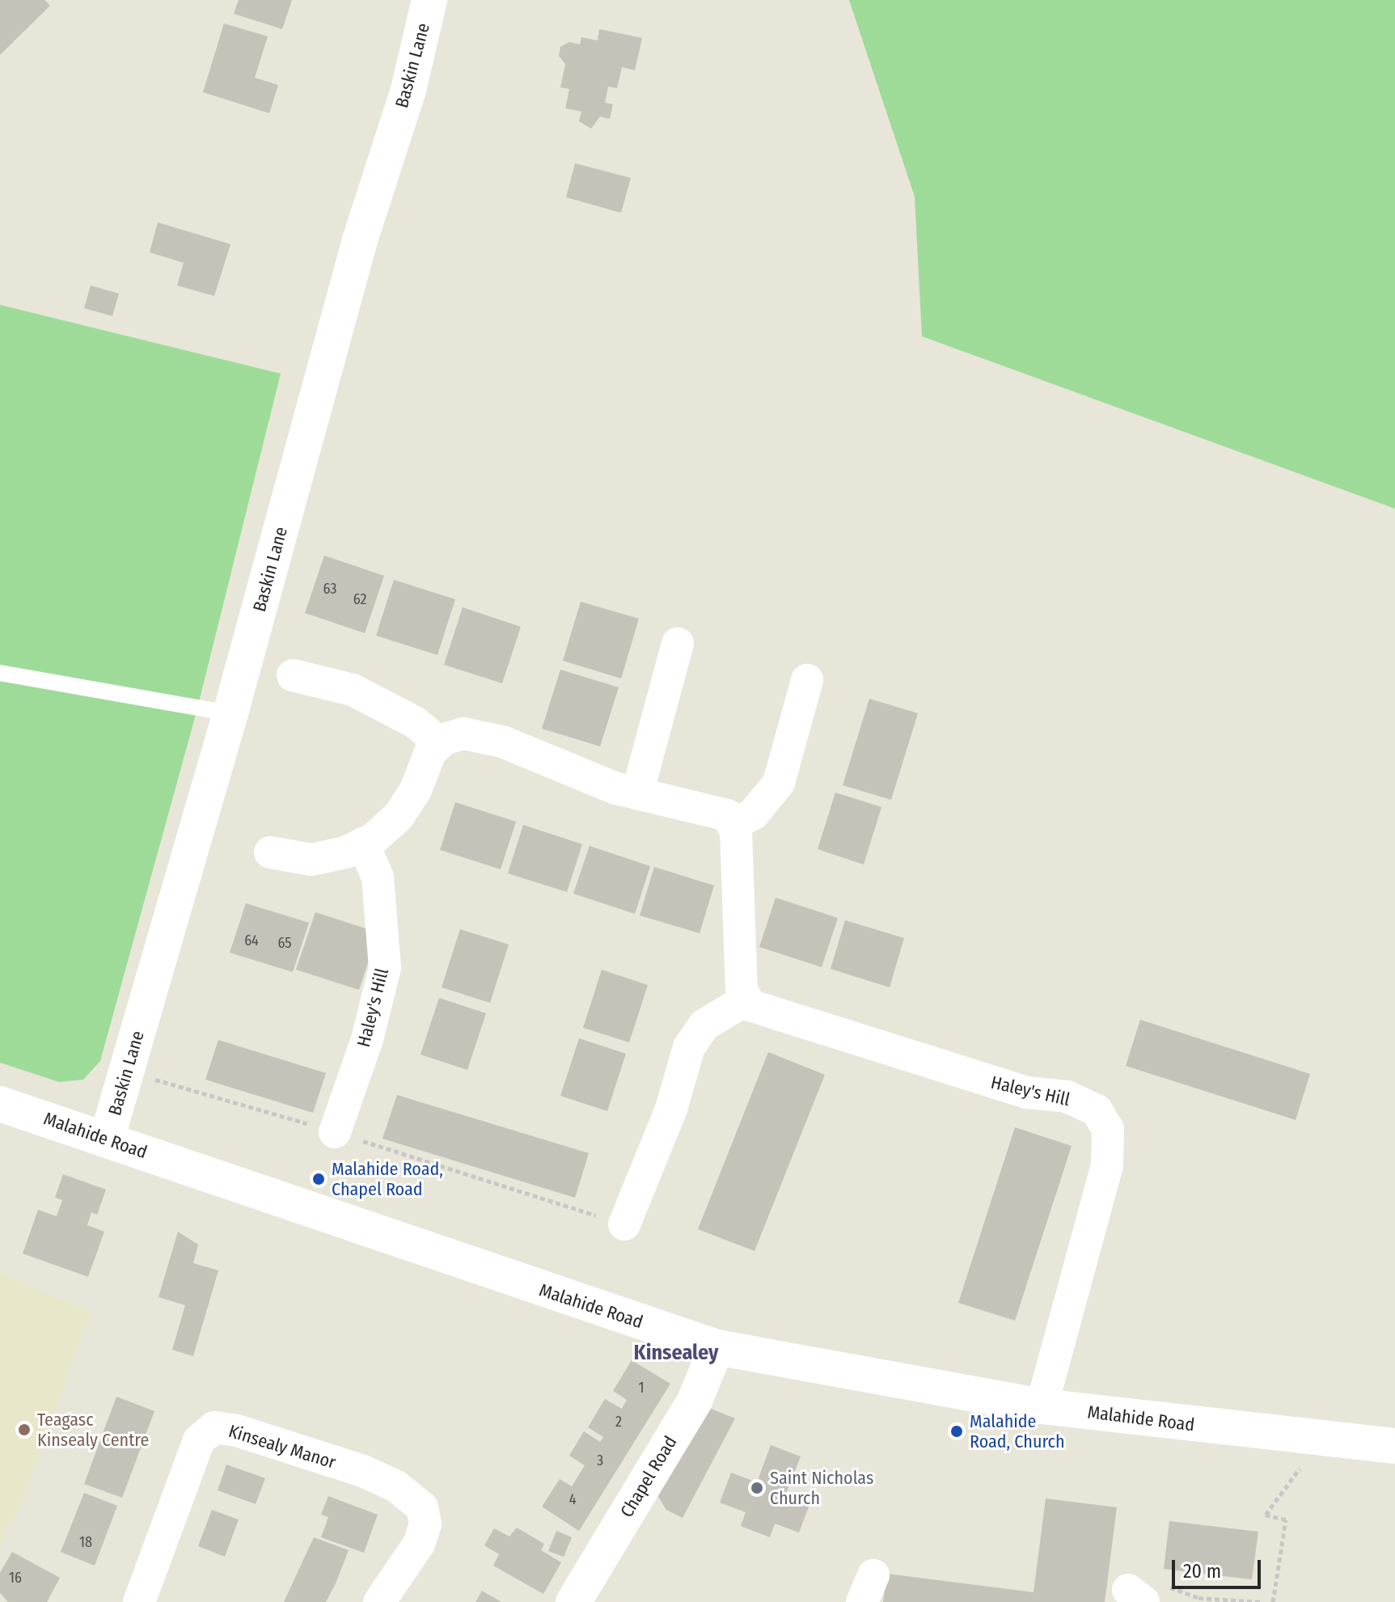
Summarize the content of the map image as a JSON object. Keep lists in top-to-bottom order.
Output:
{
  "streets": {
    "street": [
      "Baskin Lane",
      "Haley's Hill",
      "Malahide Road",
      "Kinsealy Manor",
      "Chapel Road"
    ]
  },
  "crossings": [
    ["Baskin Lane", "Malahide Road"],
    ["Haley's Hill", "Malahide Road"],
    ["Malahide Road", "Chapel Road"]
  ],
  "districts": ["Kinsealey"],
  "places": [
    "Malahide Road, Chapel Road",
    "Teagasc Kinsealy Centre",
    "Malahide Road, Church",
    "Saint Nicholas Church"
  ],
  "house_numbers": [
    "63",
    "62",
    "64",
    "65",
    "1",
    "2",
    "3",
    "4",
    "18",
    "16"
  ],
  "scale_bar": "20 m"
}
